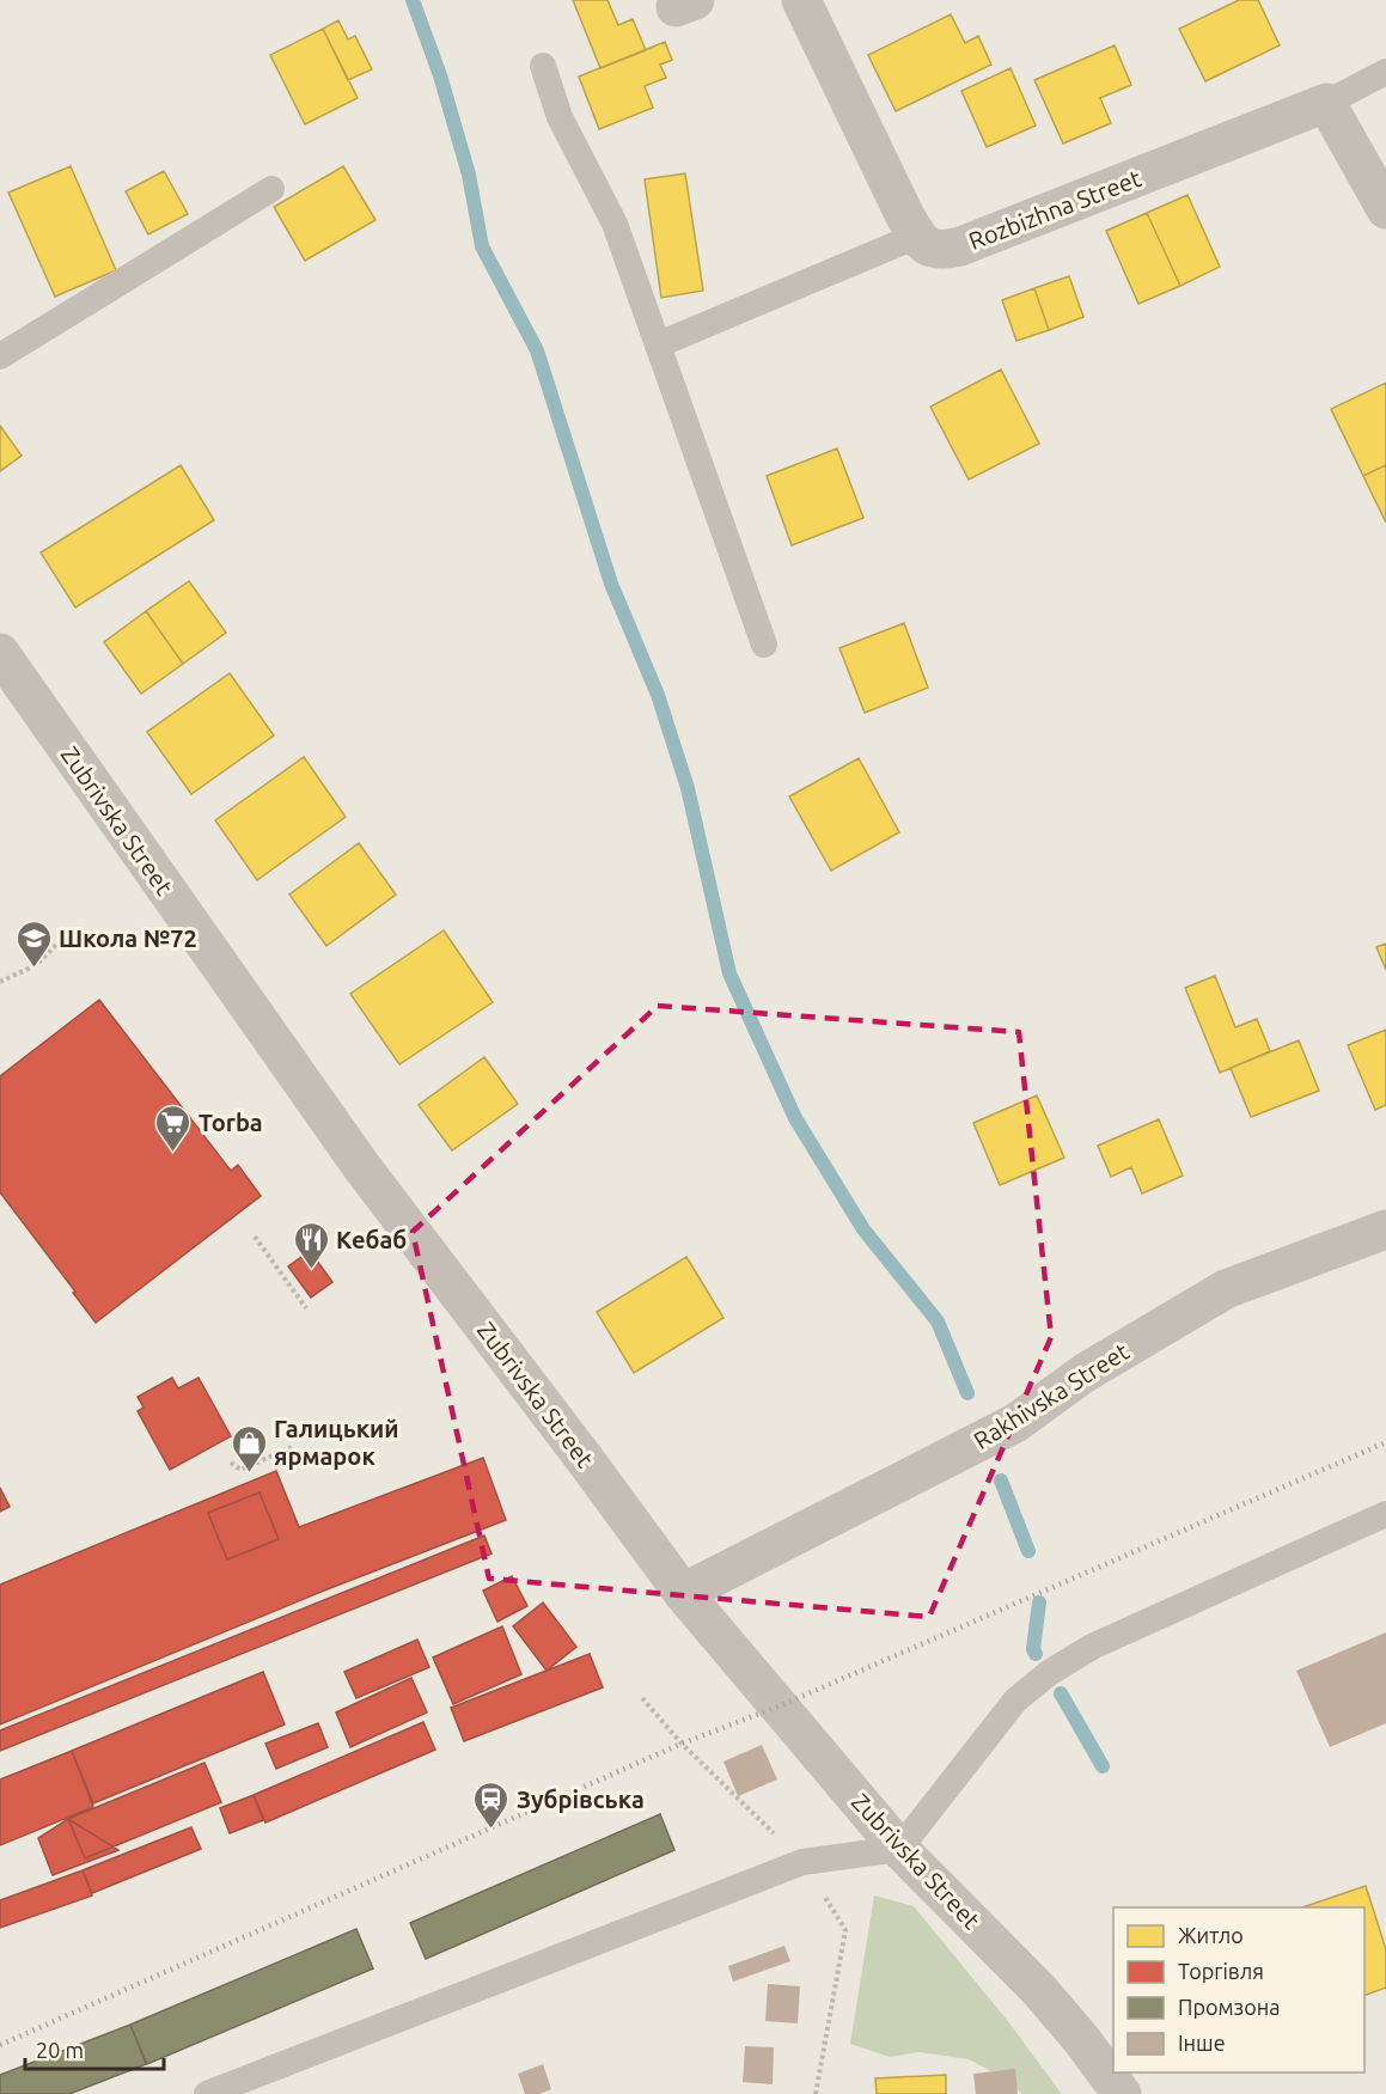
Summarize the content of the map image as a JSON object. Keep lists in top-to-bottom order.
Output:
{
  "streets": {
    "street": ["Rozbizhna Street", "Zubrivska Street", "Rakhivska Street"]
  },
  "crossings": [
    ["Zubrivska Street", "Rakhivska Street"]
  ],
  "places": {
    "school or university": ["Школа №72"],
    "supermarket": ["Torba"],
    "restaurant": ["Кебаб"],
    "shop": ["Галицький ярмарок"],
    "station": ["Зубрівська"]
  },
  "legend": [
    "Житло",
    "Торгівля",
    "Промзона",
    "Інше"
  ],
  "scale_bar": "20 m"
}
